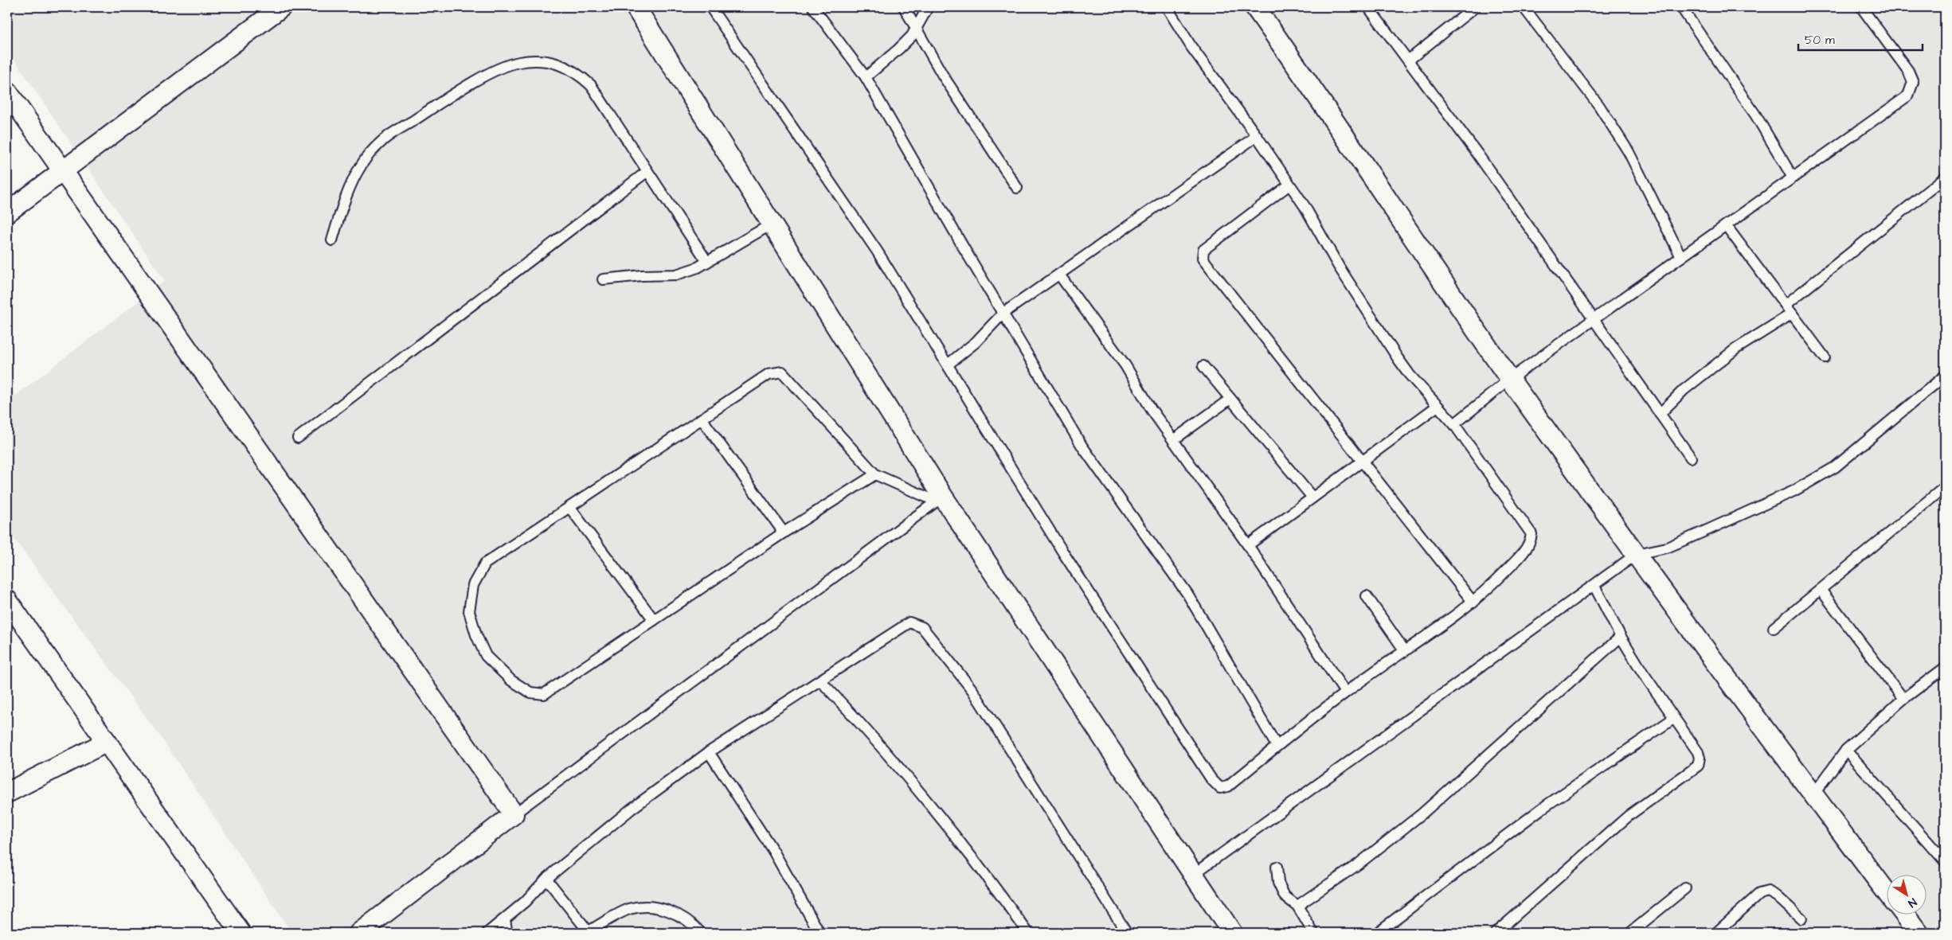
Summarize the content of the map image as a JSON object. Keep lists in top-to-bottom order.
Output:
{
  "scale_bar": "50 m",
  "north": "bottom right"
}
